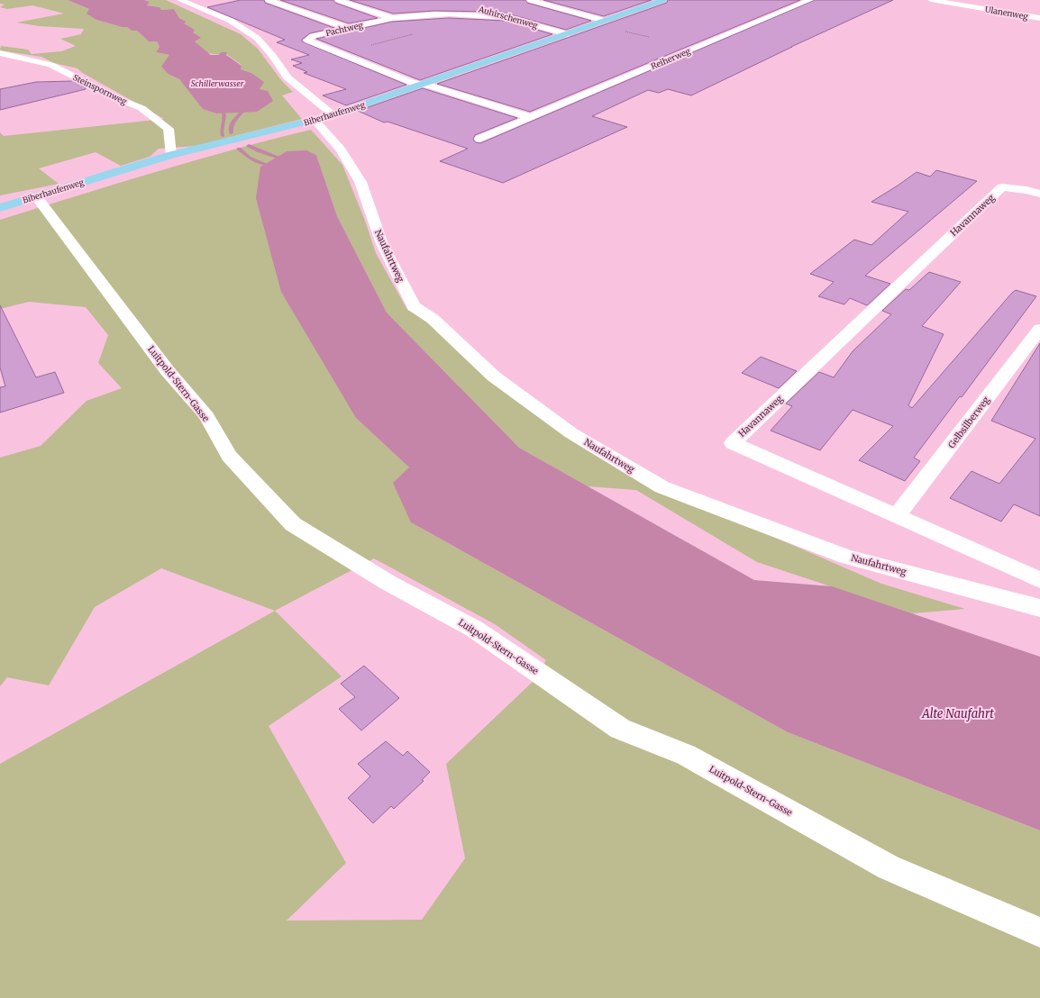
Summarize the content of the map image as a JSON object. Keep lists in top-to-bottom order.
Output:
{
  "streets": {
    "main road": ["Biberhaufenweg"],
    "street": [
      "Ulanenweg",
      "Auhirschenweg",
      "Pachtweg",
      "Reiherweg",
      "Steinspornweg",
      "Havannaweg",
      "Naufahrtweg",
      "Luitpold-Stern-Gasse",
      "Gelbsilberweg"
    ]
  },
  "crossings": [
    ["Auhirschenweg", "Pachtweg"],
    ["Auhirschenweg", "Biberhaufenweg"],
    ["Pachtweg", "Biberhaufenweg"],
    ["Steinspornweg", "Biberhaufenweg"],
    ["Biberhaufenweg", "Naufahrtweg"],
    ["Biberhaufenweg", "Luitpold-Stern-Gasse"],
    ["Havannaweg", "Gelbsilberweg"]
  ],
  "water": ["Schillerwasser", "Alte Naufahrt"]
}
